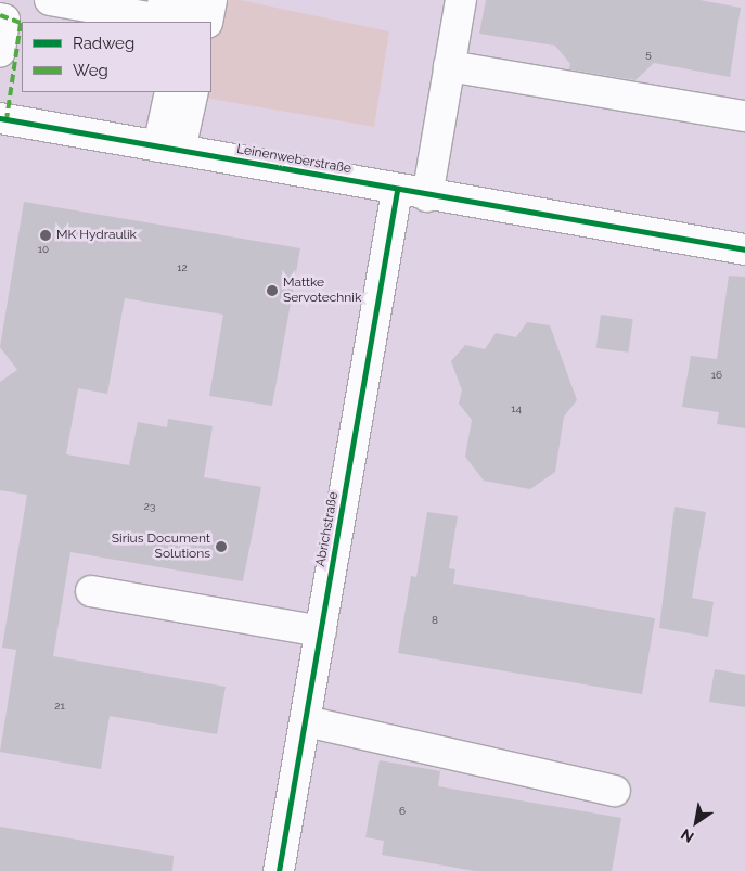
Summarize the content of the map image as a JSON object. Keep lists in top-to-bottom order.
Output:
{
  "streets": {
    "street": ["Leinenweberstraße", "Abrichstraße"]
  },
  "crossings": [
    ["Leinenweberstraße", "Abrichstraße"]
  ],
  "places": ["MK Hydraulik", "Mattke Servotechnik", "Sirius Document Solutions"],
  "house_numbers": [
    "5",
    "10",
    "12",
    "16",
    "14",
    "23",
    "8",
    "21",
    "6"
  ],
  "legend": ["Radweg", "Weg"],
  "north": "bottom left"
}
